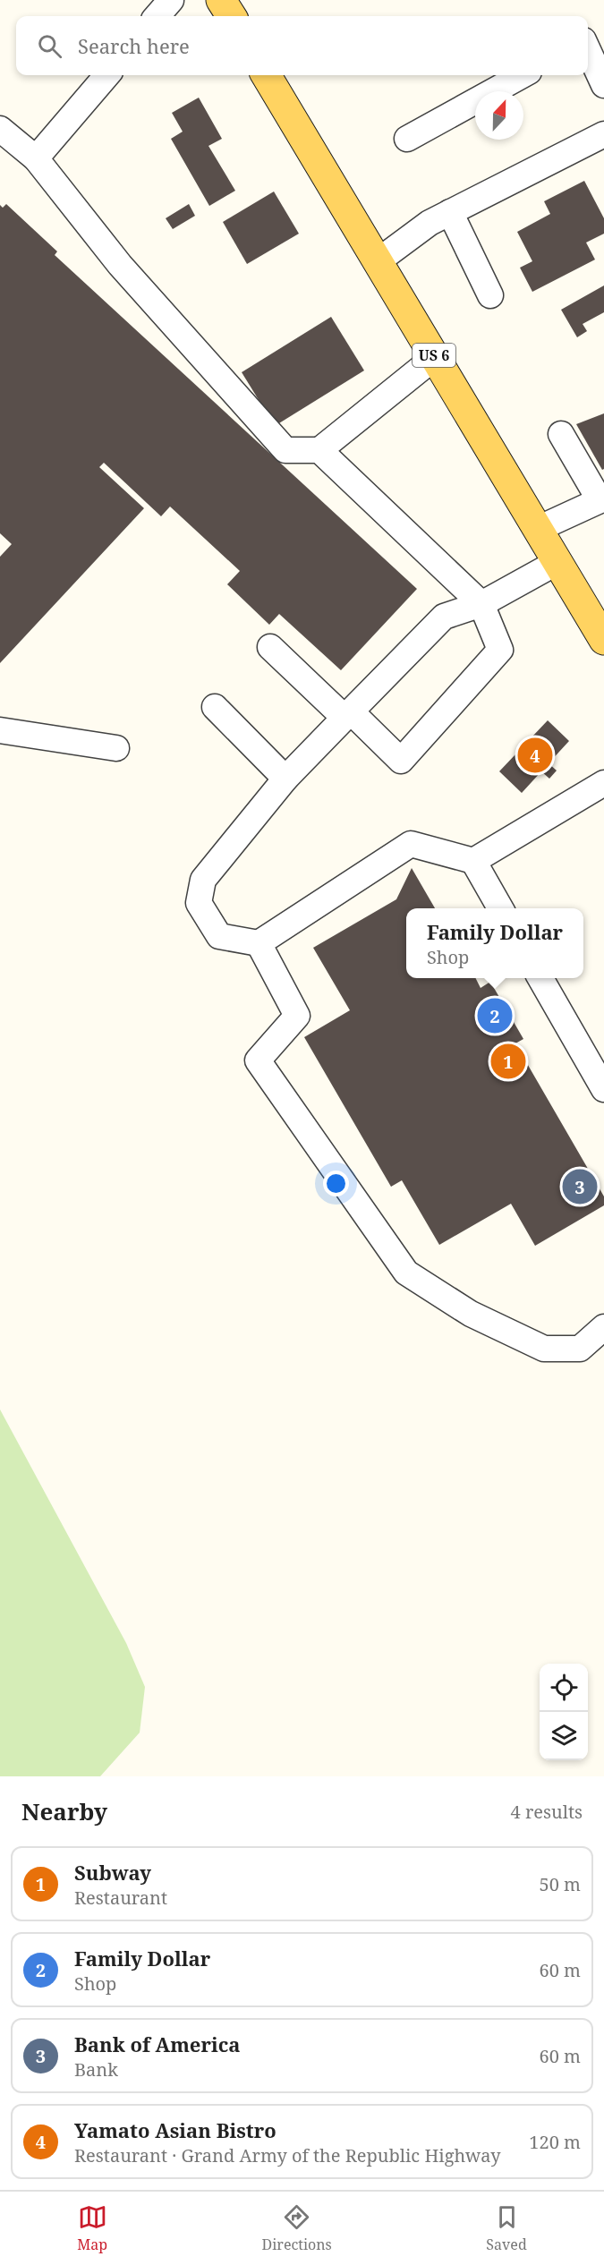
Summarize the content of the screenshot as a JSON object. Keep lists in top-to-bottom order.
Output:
{
  "streets": {
    "main road": ["US 6"]
  },
  "north": "top",
  "page": {
    "search": "Search here",
    "pins": [
      "4",
      "2",
      "1",
      "3"
    ],
    "popup": ["Family Dollar", "Shop"],
    "heading": ["Nearby", "4 results"],
    "list": [
      {
        "mark": "1",
        "name": "Subway",
        "note": "Restaurant",
        "value": "50 m"
      },
      {
        "mark": "2",
        "name": "Family Dollar",
        "note": "Shop",
        "value": "60 m"
      },
      {
        "mark": "3",
        "name": "Bank of America",
        "note": "Bank",
        "value": "60 m"
      },
      {
        "mark": "4",
        "name": "Yamato Asian Bistro",
        "note": "Restaurant · Grand Army of the Republic Highway",
        "value": "120 m"
      }
    ],
    "nav": ["Map", "Directions", "Saved"]
  }
}
